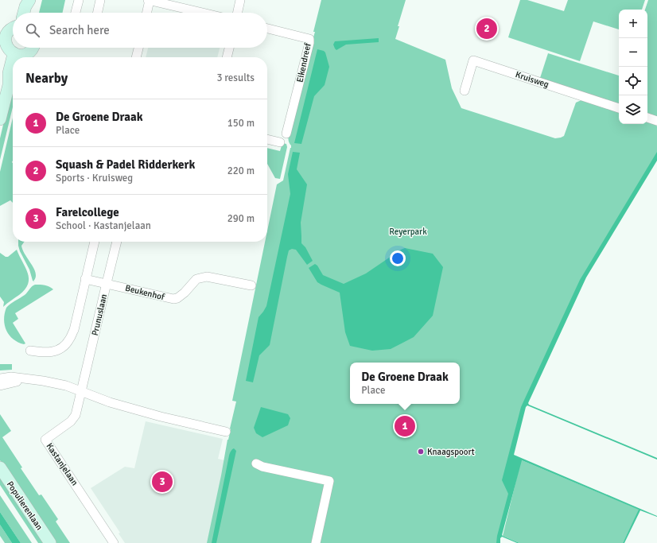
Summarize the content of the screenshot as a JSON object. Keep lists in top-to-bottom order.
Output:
{
  "streets": {
    "street": [
      "Eikendreef",
      "Kruisweg",
      "Beukenhof",
      "Prunuslaan",
      "Kastanjelaan",
      "Populierenlaan"
    ]
  },
  "crossings": [
    ["Beukenhof", "Prunuslaan"],
    ["Prunuslaan", "Kastanjelaan"]
  ],
  "parks": ["Reyerpark"],
  "places": ["Knaagspoort"],
  "page": {
    "map_buttons": ["+", "−"],
    "search": "Search here",
    "pins": ["2", "1", "3"],
    "heading": ["Nearby", "3 results"],
    "list": [
      {
        "mark": "1",
        "name": "De Groene Draak",
        "note": "Place",
        "value": "150 m"
      },
      {
        "mark": "2",
        "name": "Squash & Padel Ridderkerk",
        "note": "Sports · Kruisweg",
        "value": "220 m"
      },
      {
        "mark": "3",
        "name": "Farelcollege",
        "note": "School · Kastanjelaan",
        "value": "290 m"
      }
    ],
    "popup": ["De Groene Draak", "Place"]
  }
}
